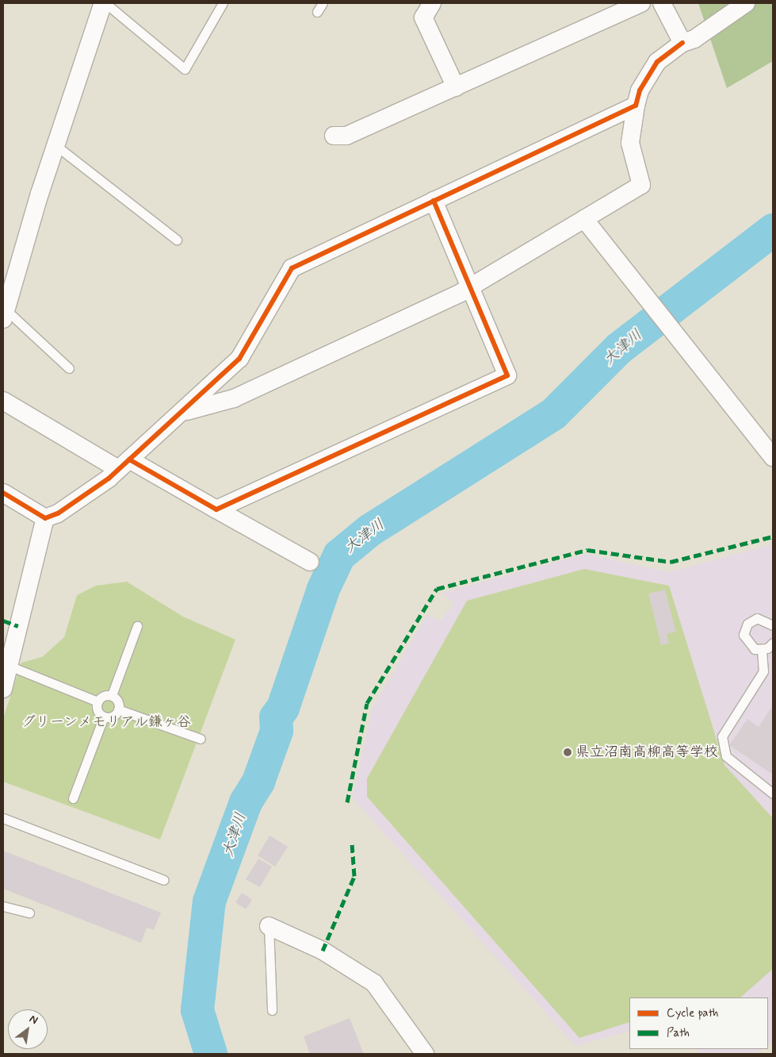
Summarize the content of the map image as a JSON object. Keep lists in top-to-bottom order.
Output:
{
  "water": ["大津川"],
  "parks": ["グリーンメモリアル鎌ヶ谷"],
  "places": ["県立沼南高柳高等学校"],
  "legend": ["Cycle path", "Path"],
  "north": "top right"
}
